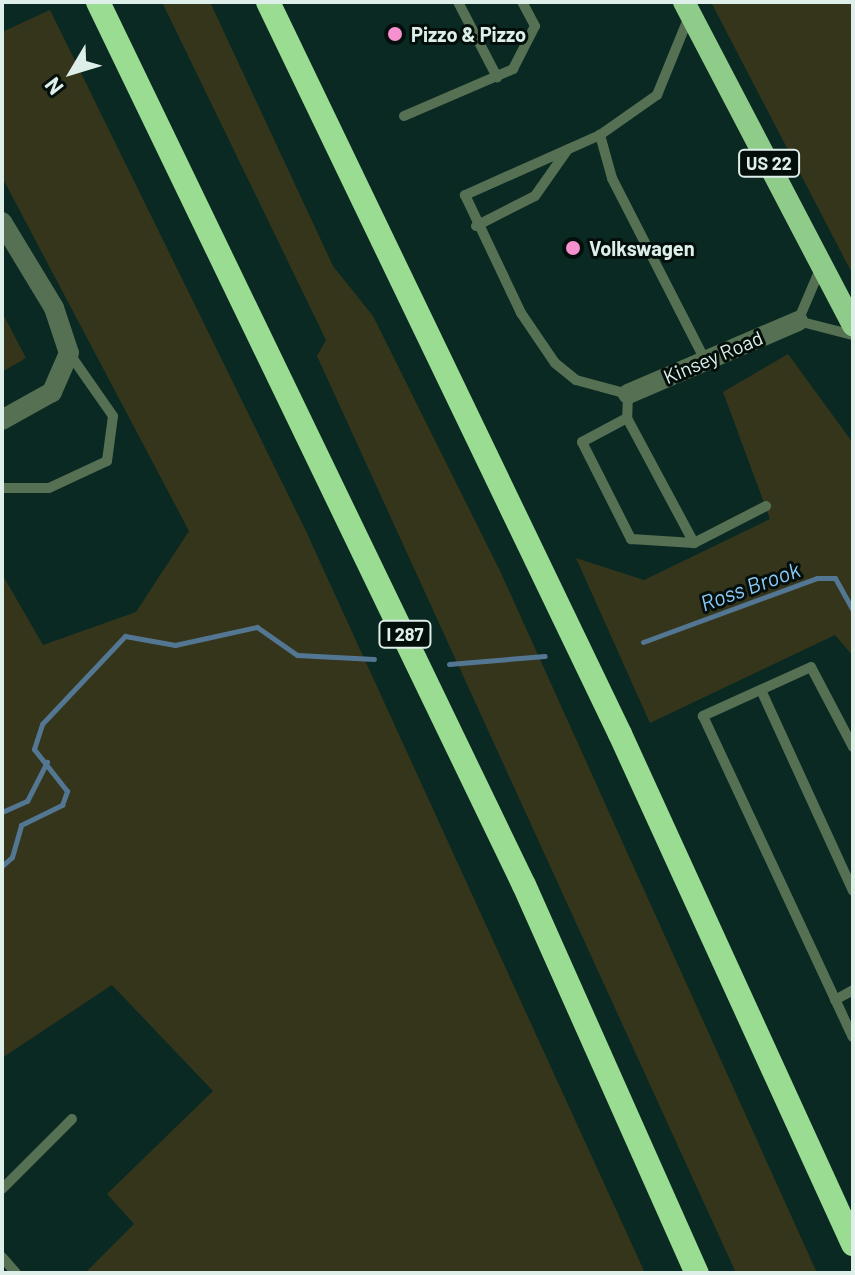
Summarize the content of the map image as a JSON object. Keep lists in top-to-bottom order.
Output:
{
  "streets": {
    "highway": ["US 22", "I 287"],
    "street": ["Kinsey Road"]
  },
  "water": ["Ross Brook"],
  "places": ["Pizzo & Pizzo", "Volkswagen"],
  "north": "bottom left"
}
